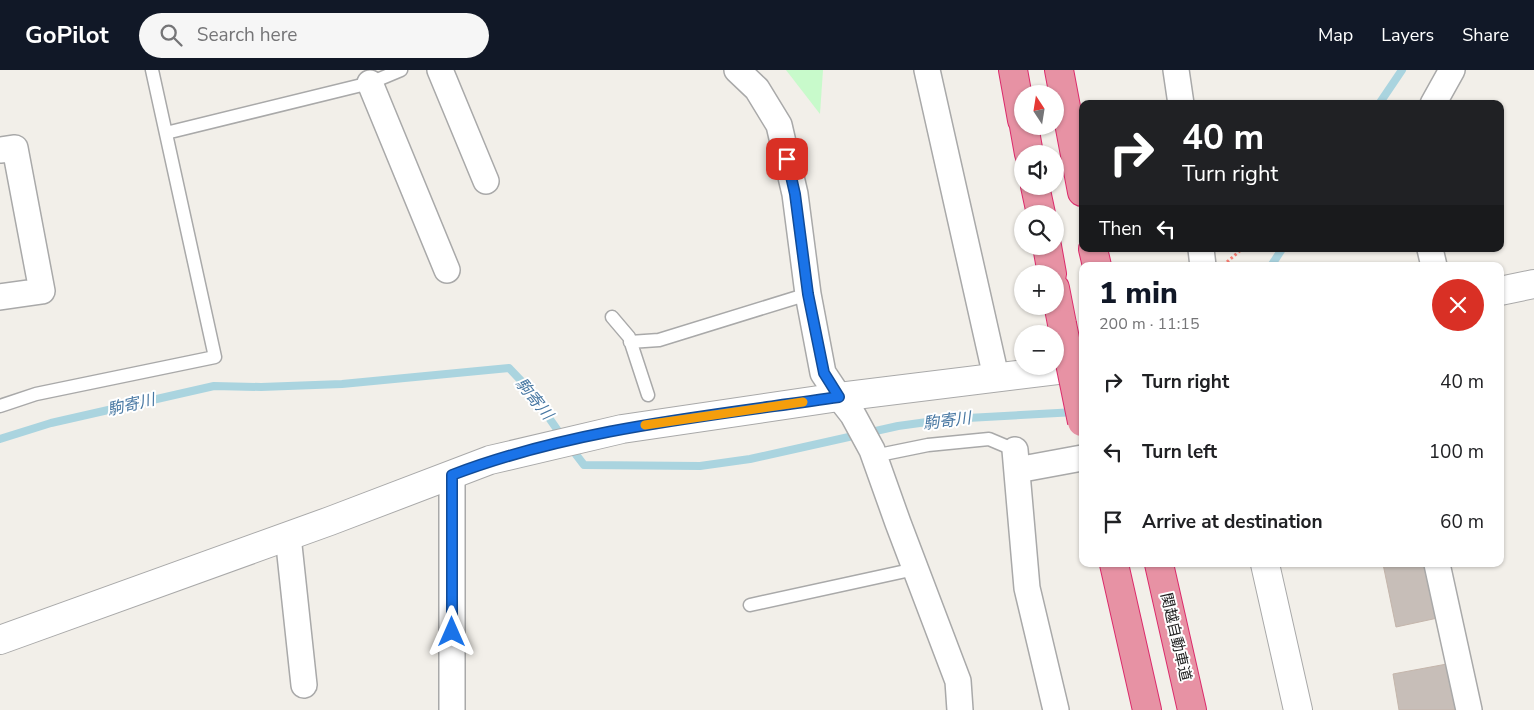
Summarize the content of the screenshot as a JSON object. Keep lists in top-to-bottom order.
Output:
{
  "streets": {
    "highway": ["関越自動車道"]
  },
  "water": ["駒寄川"],
  "north": "top",
  "page": {
    "header": "GoPilot",
    "search": "Search here",
    "nav": ["Map", "Layers", "Share"],
    "map_buttons": ["+", "−"],
    "turn": ["40 m", "Turn right"],
    "then": "Then",
    "heading": ["1 min", "200 m · 11:15"],
    "list": [
      {
        "name": "Turn right",
        "value": "40 m"
      },
      {
        "name": "Turn left",
        "value": "100 m"
      },
      {
        "name": "Arrive at destination",
        "value": "60 m"
      }
    ]
  }
}
